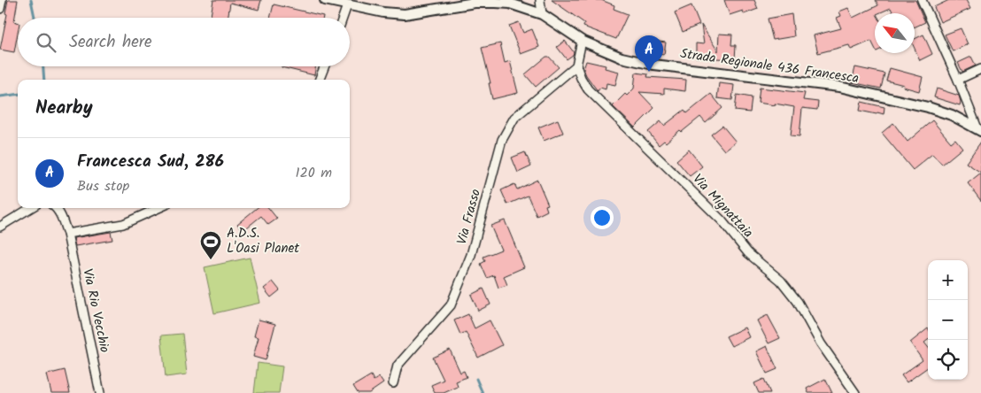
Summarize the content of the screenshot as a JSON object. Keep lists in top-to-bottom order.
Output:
{
  "streets": {
    "street": [
      "Strada Regionale 436 Francesca",
      "Via Mignattaia",
      "Via Frasso",
      "Via Rio Vecchio"
    ]
  },
  "crossings": [
    ["Via Mignattaia", "Via Frasso"]
  ],
  "places": {
    "sports": ["A.D.S. L'Oasi Planet"]
  },
  "north": "top left",
  "page": {
    "search": "Search here",
    "pins": "A",
    "heading": "Nearby",
    "list": [
      {
        "mark": "A",
        "name": "Francesca Sud, 286",
        "note": "Bus stop",
        "value": "120 m"
      }
    ],
    "map_buttons": ["+", "−"]
  }
}
